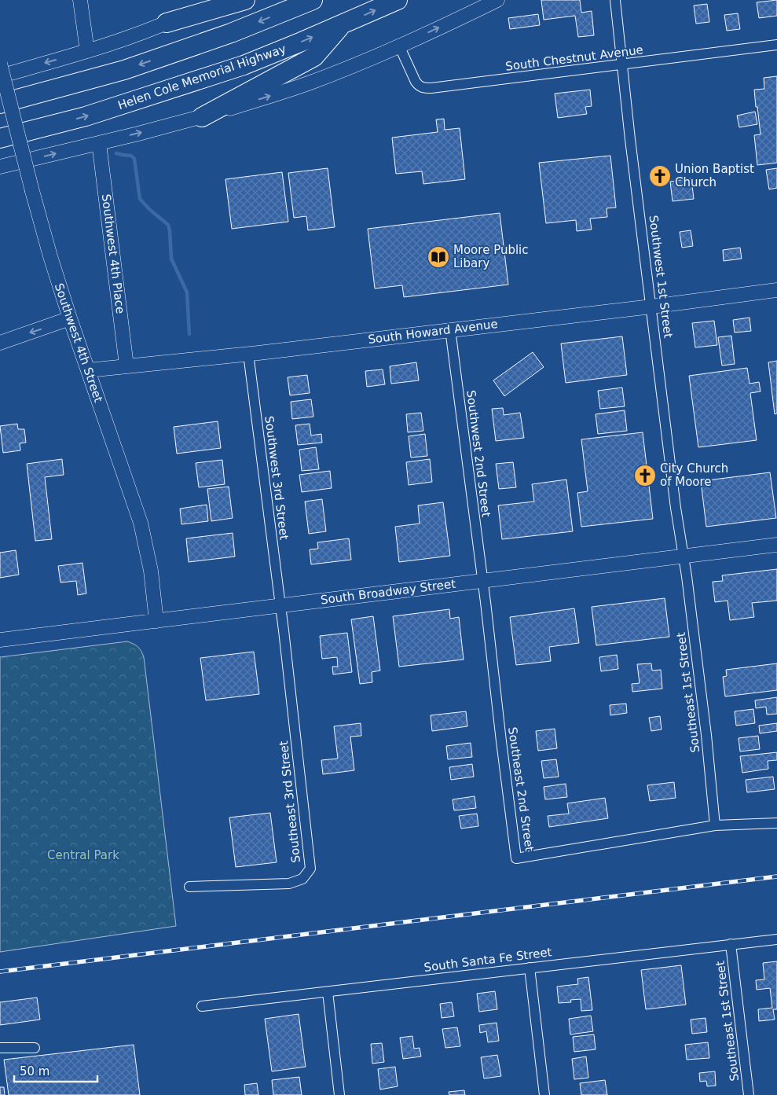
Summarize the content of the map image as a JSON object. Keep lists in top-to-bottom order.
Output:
{
  "streets": {
    "highway": ["Helen Cole Memorial Highway"],
    "main road": [
      "Southwest 4th Place",
      "South Howard Avenue",
      "Southwest 4th Street",
      "South Broadway Street"
    ],
    "street": [
      "South Chestnut Avenue",
      "Southwest 1st Street",
      "Southwest 2nd Street",
      "Southwest 3rd Street",
      "Southeast 1st Street",
      "Southeast 2nd Street",
      "Southeast 3rd Street",
      "South Santa Fe Street"
    ]
  },
  "crossings": [
    ["South Chestnut Avenue", "Southwest 1st Street"],
    ["Southwest 4th Place", "South Howard Avenue"],
    ["Southwest 1st Street", "South Howard Avenue"],
    ["Southwest 1st Street", "South Broadway Street"],
    ["Southwest 1st Street", "Southeast 1st Street"],
    ["South Howard Avenue", "Southwest 4th Street"],
    ["South Howard Avenue", "Southwest 2nd Street"],
    ["South Howard Avenue", "Southwest 3rd Street"],
    ["Southwest 4th Street", "South Broadway Street"],
    ["Southwest 2nd Street", "South Broadway Street"],
    ["Southwest 2nd Street", "Southeast 2nd Street"],
    ["Southwest 3rd Street", "South Broadway Street"],
    ["Southwest 3rd Street", "Southeast 3rd Street"],
    ["South Broadway Street", "Southeast 1st Street"],
    ["South Broadway Street", "Southeast 2nd Street"],
    ["South Broadway Street", "Southeast 3rd Street"],
    ["Southeast 1st Street", "Southeast 2nd Street"],
    ["Southeast 1st Street", "South Santa Fe Street"]
  ],
  "parks": ["Central Park"],
  "places": {
    "church": ["Union Baptist Church", "City Church of Moore"],
    "library": ["Moore Public Libary"]
  },
  "scale_bar": "50 m"
}
